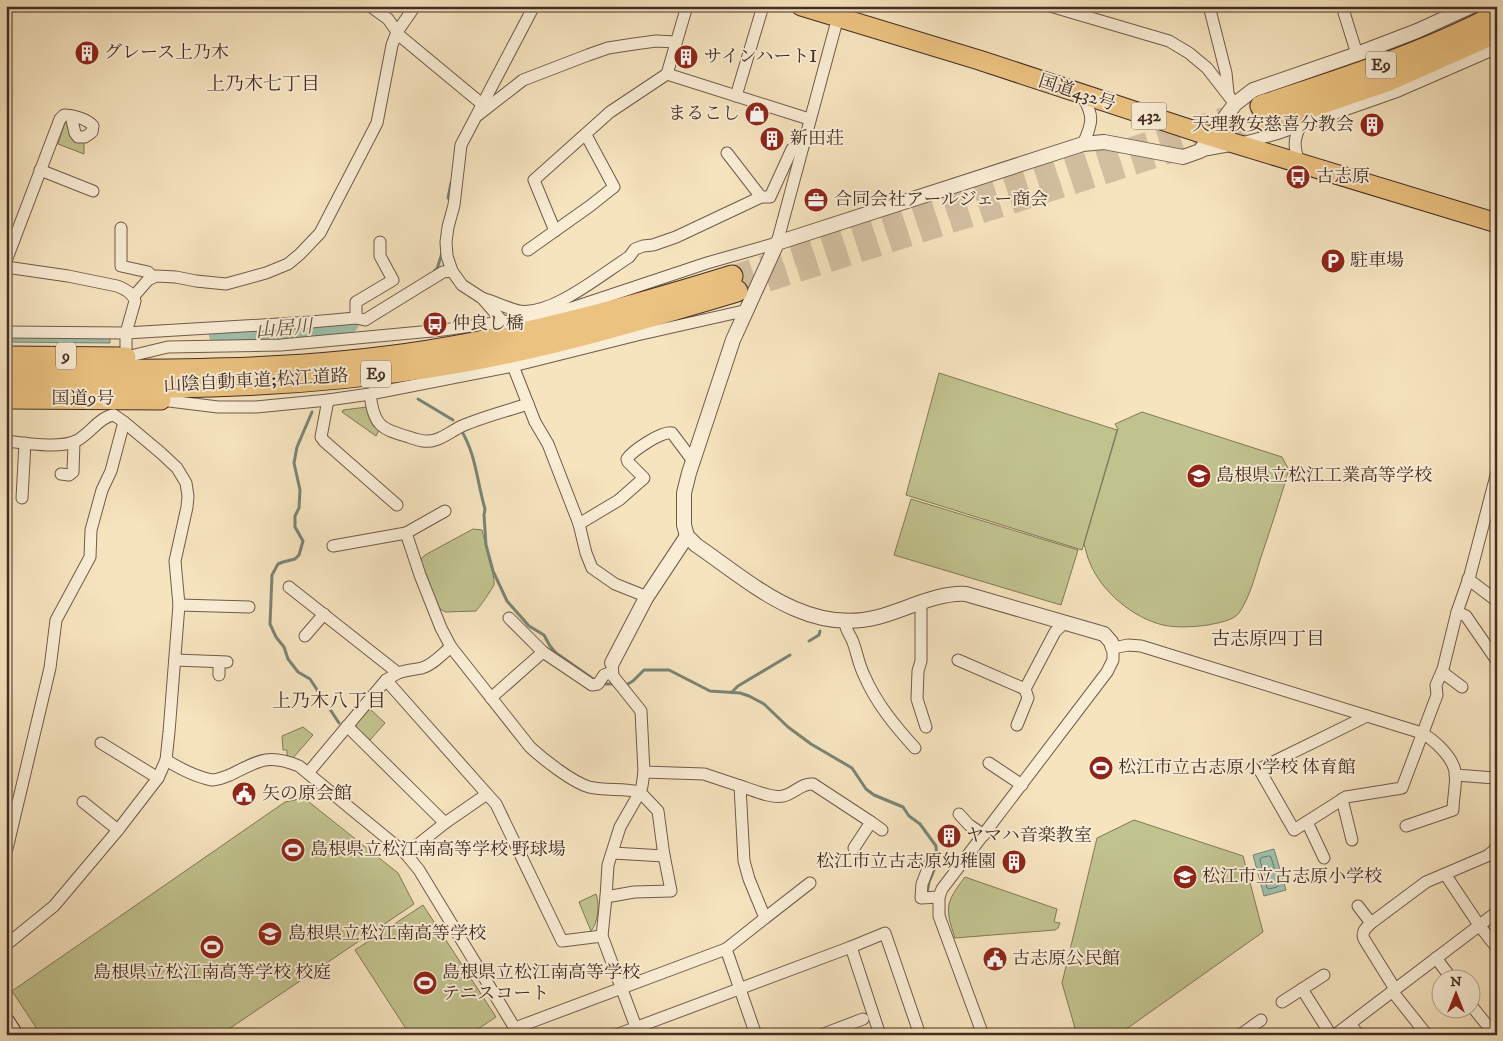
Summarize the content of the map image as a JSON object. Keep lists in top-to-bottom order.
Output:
{
  "streets": {
    "highway": [
      "E9",
      "国道432号",
      "432",
      "9",
      "山陰自動車道;松江道路",
      "国道9号"
    ]
  },
  "districts": ["上乃木七丁目", "古志原四丁目", "上乃木八丁目"],
  "water": ["山居川"],
  "places": {
    "building": [
      "グレース上乃木",
      "サインハートI",
      "天理教安慈喜分教会",
      "新田荘",
      "ヤマハ音楽教室",
      "松江市立古志原幼稚園"
    ],
    "shop": ["まるこし"],
    "bus stop": ["古志原", "仲良し橋"],
    "office": ["合同会社アールジェー商会"],
    "parking": ["駐車場"],
    "school or university": ["島根県立松江工業高等学校", "松江市立古志原小学校", "島根県立松江南高等学校"],
    "sports": [
      "松江市立古志原小学校 体育館",
      "島根県立松江南高等学校 野球場",
      "島根県立松江南高等学校 校庭",
      "島根県立松江南高等学校 テニスコート"
    ],
    "public building": ["矢の原会館", "古志原公民館"]
  },
  "north": "top"
}
